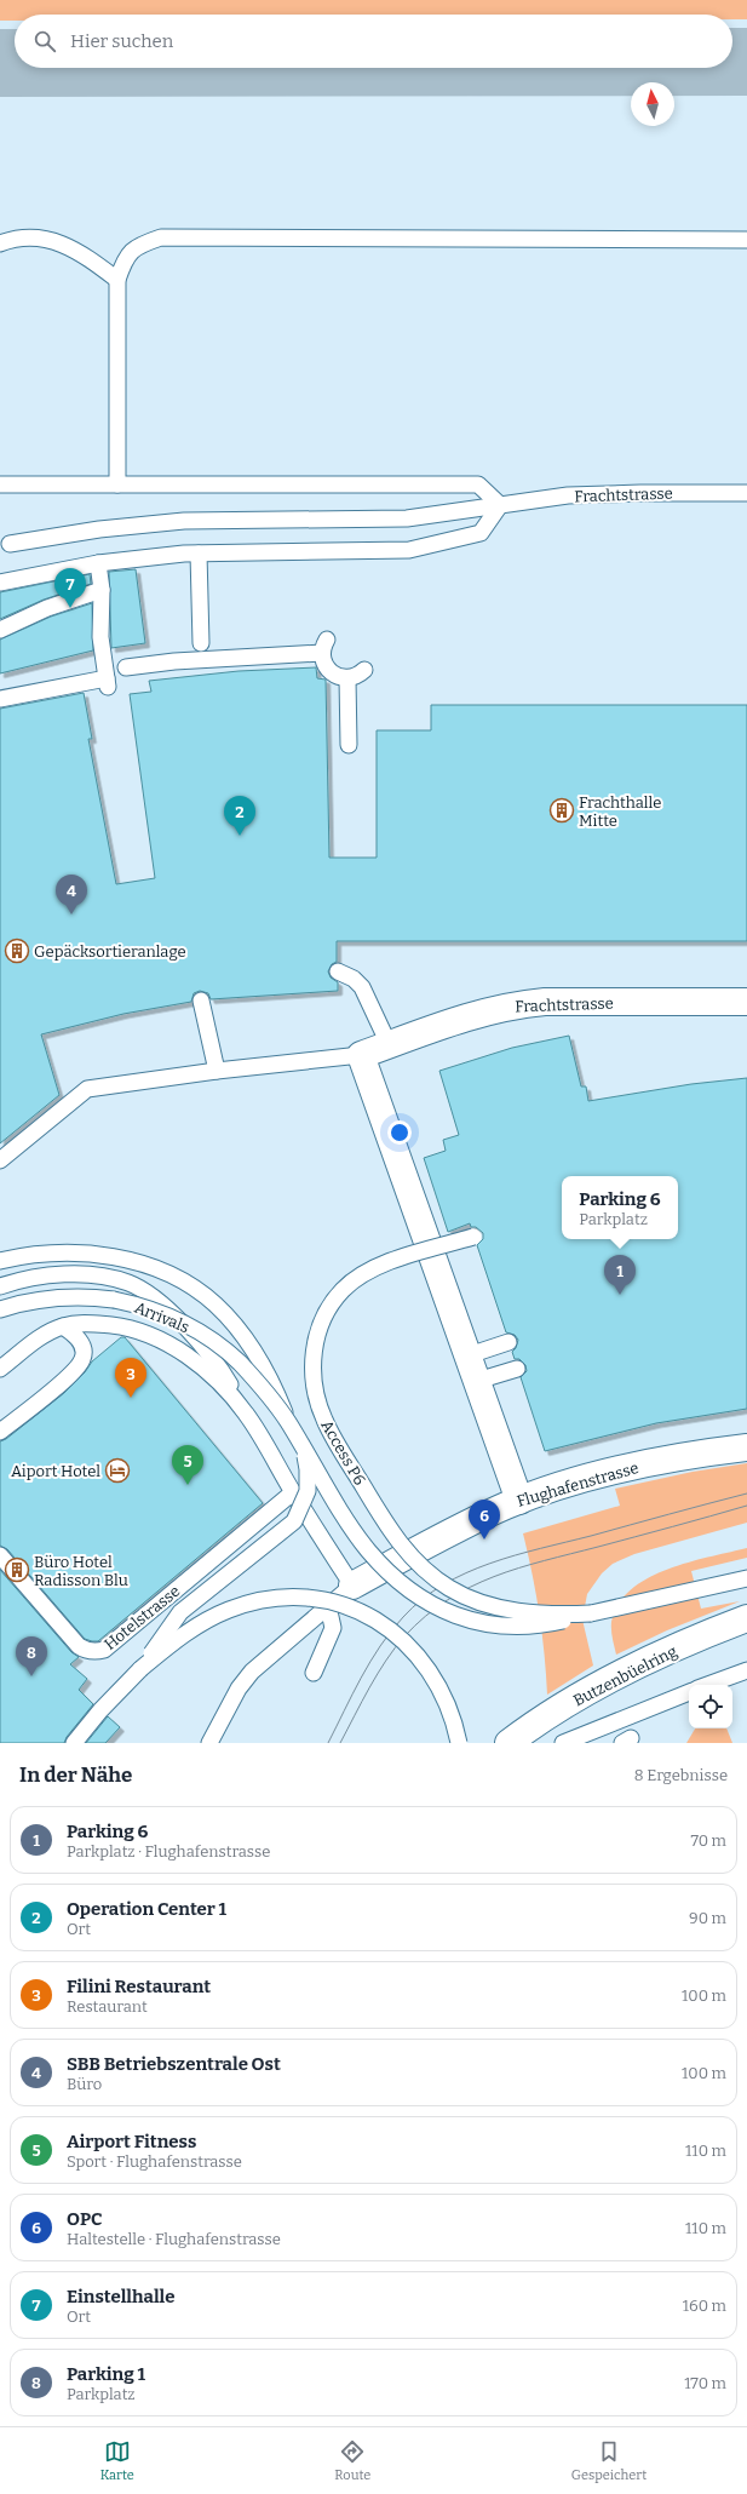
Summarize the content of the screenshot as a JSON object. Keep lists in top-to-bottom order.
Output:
{
  "streets": {
    "street": ["Frachtstrasse", "Flughafenstrasse", "Butzenbüelring"],
    "lane": ["Arrivals", "Access P6", "Hotelstrasse"]
  },
  "places": {
    "building": ["Frachthalle Mitte", "Gepäcksortieranlage", "Büro Hotel Radisson Blu"],
    "hotel": ["Aiport Hotel"]
  },
  "north": "top",
  "page": {
    "search": "Hier suchen",
    "pins": [
      "7",
      "2",
      "4",
      "1",
      "3",
      "5",
      "6",
      "8"
    ],
    "popup": ["Parking 6", "Parkplatz"],
    "heading": ["In der Nähe", "8 Ergebnisse"],
    "list": [
      {
        "mark": "1",
        "name": "Parking 6",
        "note": "Parkplatz · Flughafenstrasse",
        "value": "70 m"
      },
      {
        "mark": "2",
        "name": "Operation Center 1",
        "note": "Ort",
        "value": "90 m"
      },
      {
        "mark": "3",
        "name": "Filini Restaurant",
        "note": "Restaurant",
        "value": "100 m"
      },
      {
        "mark": "4",
        "name": "SBB Betriebszentrale Ost",
        "note": "Büro",
        "value": "100 m"
      },
      {
        "mark": "5",
        "name": "Airport Fitness",
        "note": "Sport · Flughafenstrasse",
        "value": "110 m"
      },
      {
        "mark": "6",
        "name": "OPC",
        "note": "Haltestelle · Flughafenstrasse",
        "value": "110 m"
      },
      {
        "mark": "7",
        "name": "Einstellhalle",
        "note": "Ort",
        "value": "160 m"
      },
      {
        "mark": "8",
        "name": "Parking 1",
        "note": "Parkplatz",
        "value": "170 m"
      }
    ],
    "nav": ["Karte", "Route", "Gespeichert"]
  }
}
